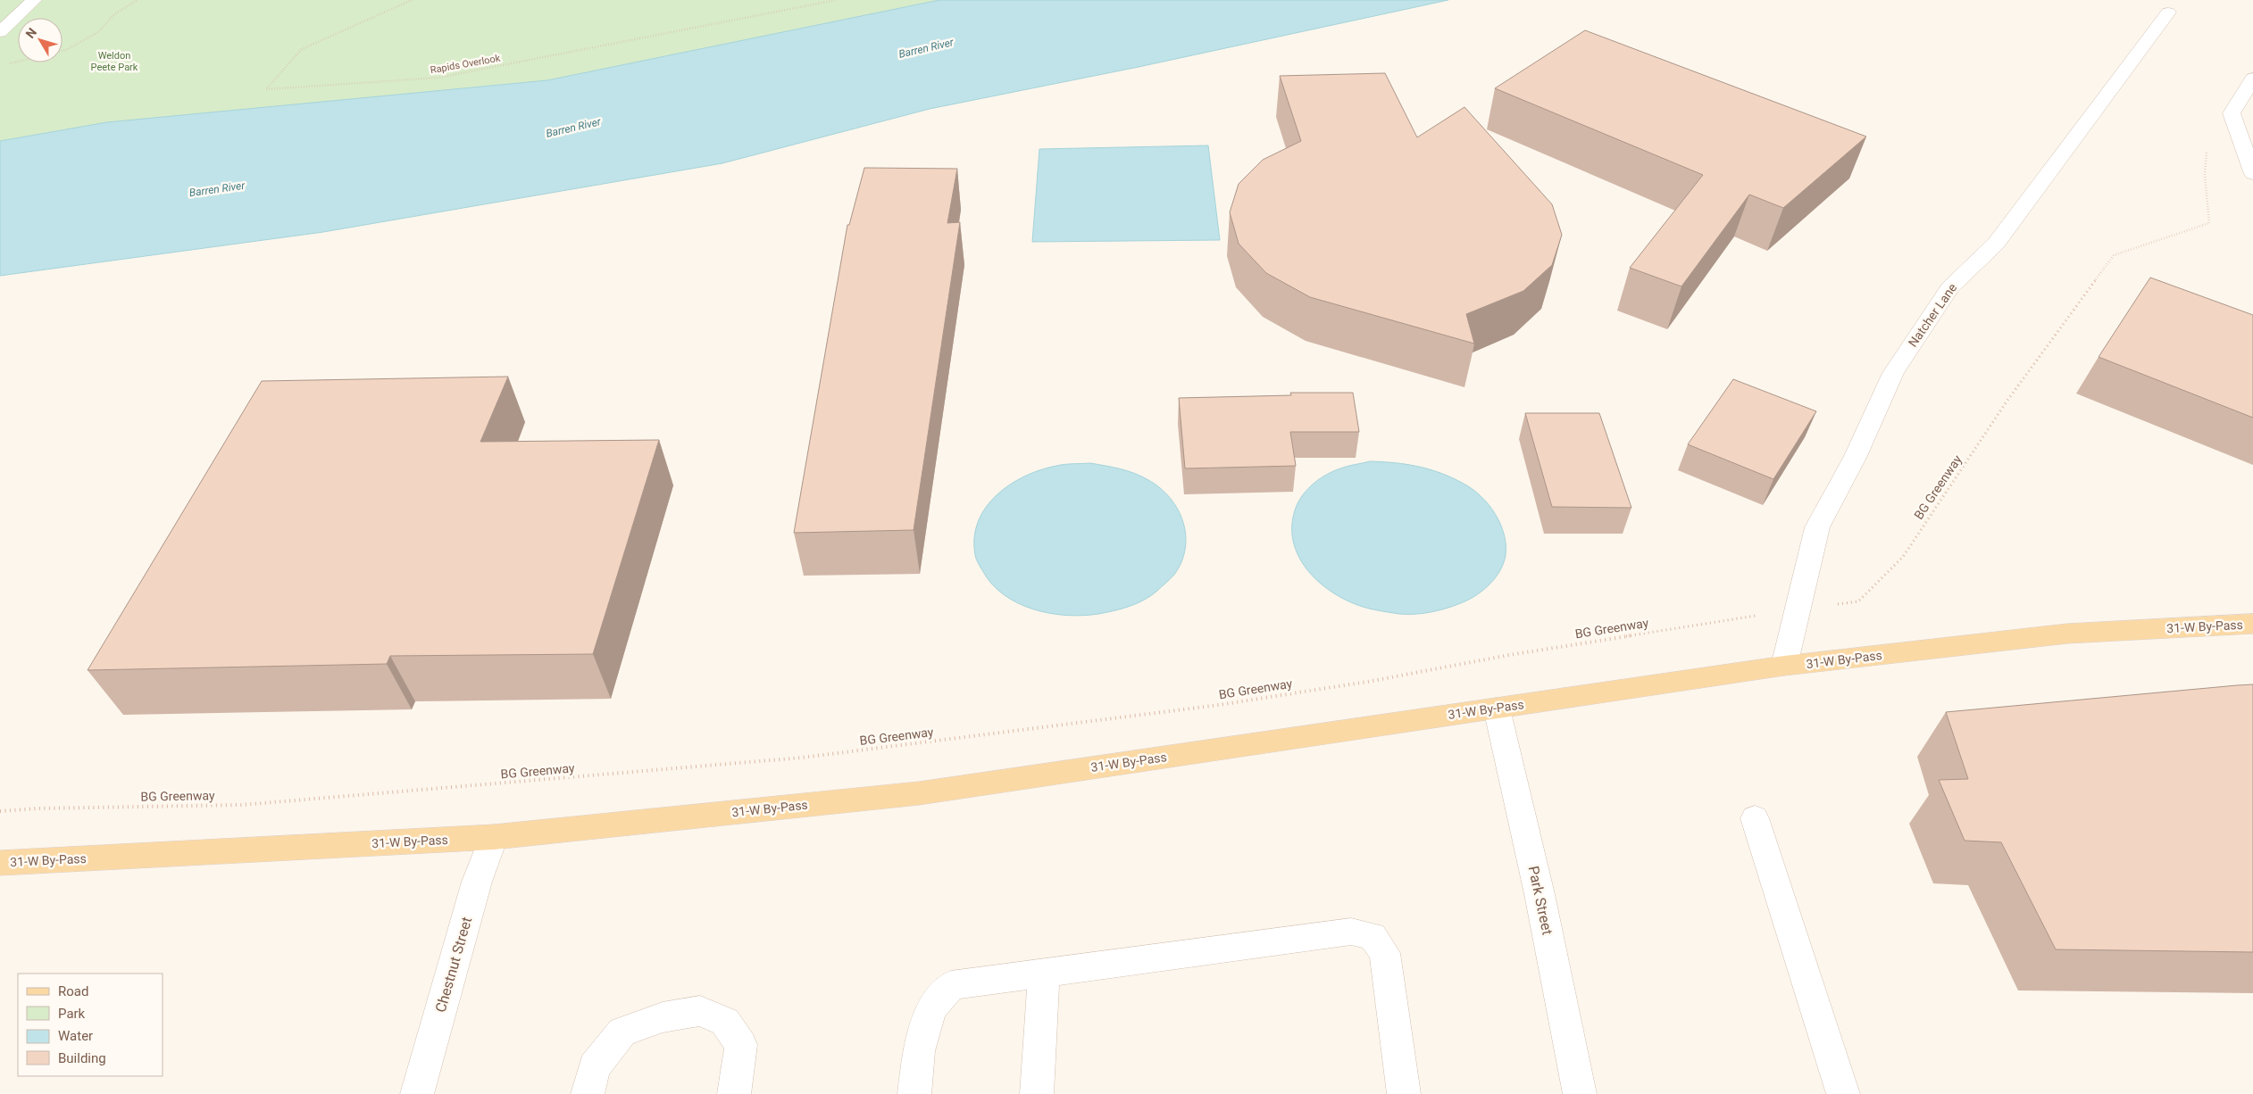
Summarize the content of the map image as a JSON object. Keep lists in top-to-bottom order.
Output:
{
  "streets": {
    "main road": ["31-W By-Pass"],
    "street": ["Natcher Lane", "Park Street", "Chestnut Street"],
    "path": ["Rapids Overlook", "BG Greenway"]
  },
  "crossings": [
    ["Natcher Lane", "BG Greenway"],
    ["Natcher Lane", "31-W By-Pass"],
    ["31-W By-Pass", "Park Street"],
    ["31-W By-Pass", "Chestnut Street"]
  ],
  "water": ["Barren River"],
  "parks": ["Weldon Peete Park"],
  "legend": [
    "Road",
    "Park",
    "Water",
    "Building"
  ],
  "north": "top left"
}
